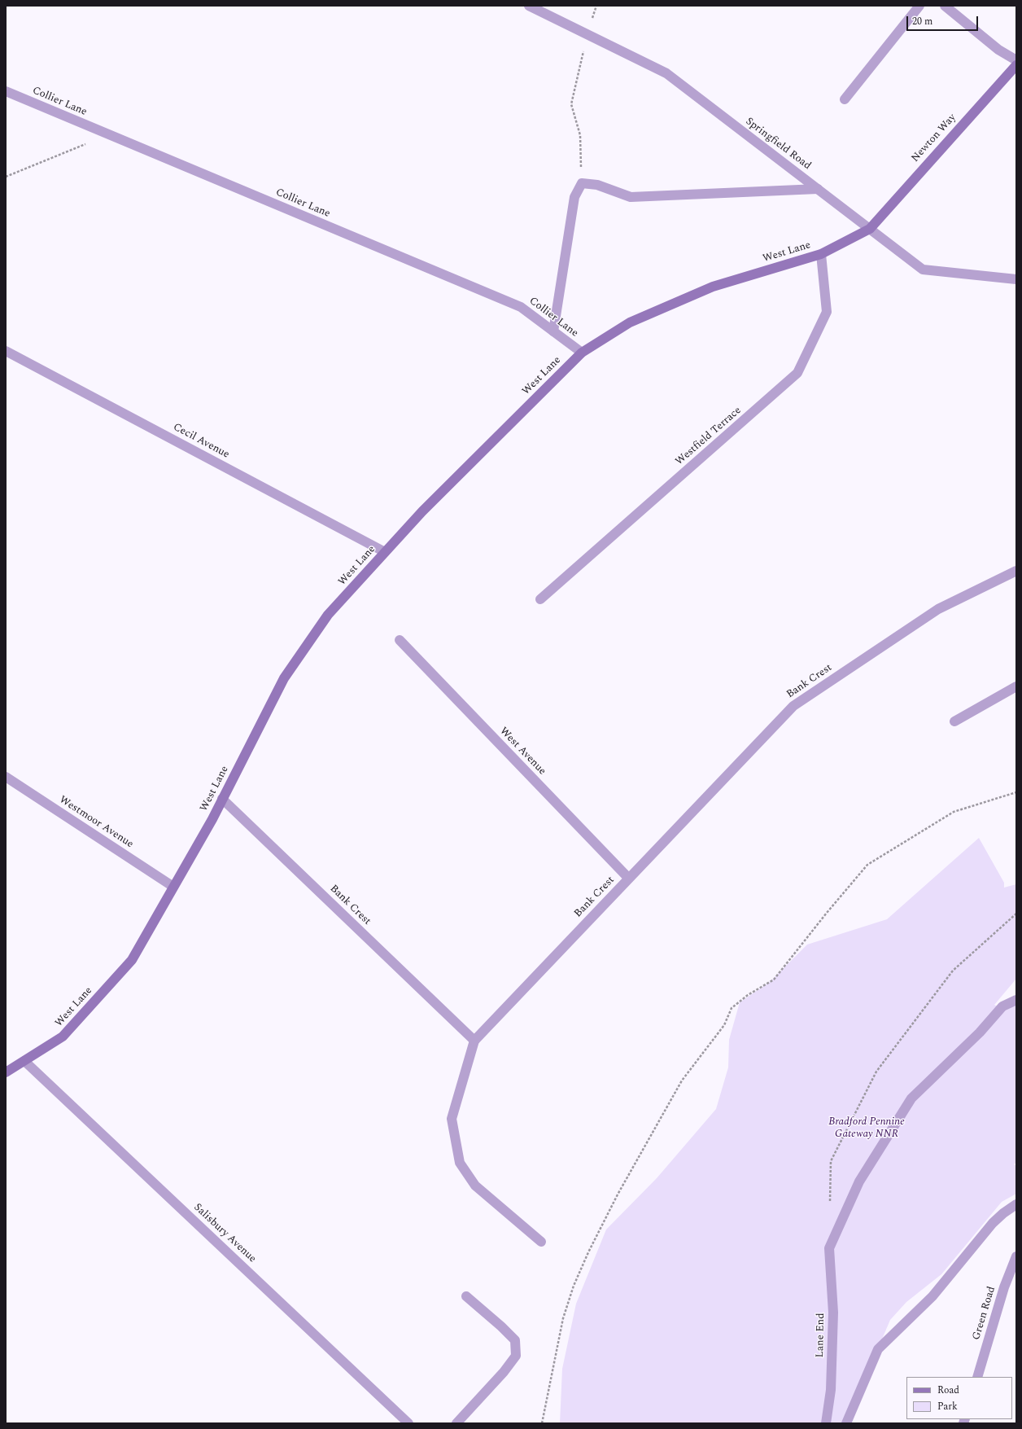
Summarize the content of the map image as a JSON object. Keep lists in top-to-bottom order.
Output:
{
  "streets": {
    "street": [
      "Collier Lane",
      "Newton Way",
      "Springfield Road",
      "West Lane",
      "Westfield Terrace",
      "Cecil Avenue",
      "Bank Crest",
      "West Avenue",
      "Westmoor Avenue",
      "Salisbury Avenue",
      "Green Road",
      "Lane End"
    ]
  },
  "crossings": [
    ["Collier Lane", "West Lane"],
    ["Newton Way", "Springfield Road"],
    ["Newton Way", "West Lane"],
    ["Springfield Road", "West Lane"],
    ["West Lane", "Westfield Terrace"],
    ["West Lane", "Cecil Avenue"],
    ["West Lane", "Bank Crest"],
    ["West Lane", "Westmoor Avenue"],
    ["West Lane", "Salisbury Avenue"],
    ["Bank Crest", "West Avenue"]
  ],
  "parks": ["Bradford Pennine Gateway NNR"],
  "legend": ["Road", "Park"],
  "scale_bar": "20 m"
}
